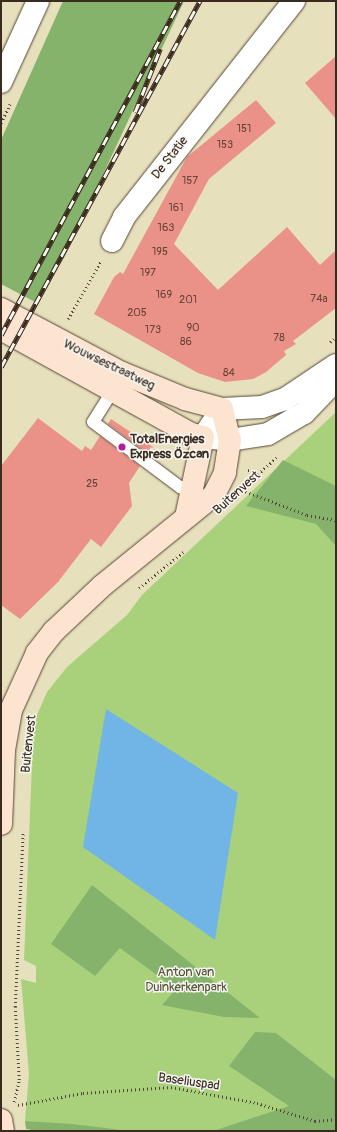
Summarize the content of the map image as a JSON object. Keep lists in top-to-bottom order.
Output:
{
  "streets": {
    "main road": ["Wouwsestraatweg", "Buitenvest"],
    "street": ["De Statie"],
    "path": ["Baseliuspad"]
  },
  "crossings": [
    ["Wouwsestraatweg", "Buitenvest"]
  ],
  "parks": ["Anton van Duinkerkenpark"],
  "places": ["TotalEnergies Express Özcan"],
  "house_numbers": [
    "151",
    "153",
    "157",
    "161",
    "163",
    "195",
    "197",
    "169",
    "74a",
    "201",
    "205",
    "90",
    "173",
    "78",
    "86",
    "84",
    "25"
  ]
}
